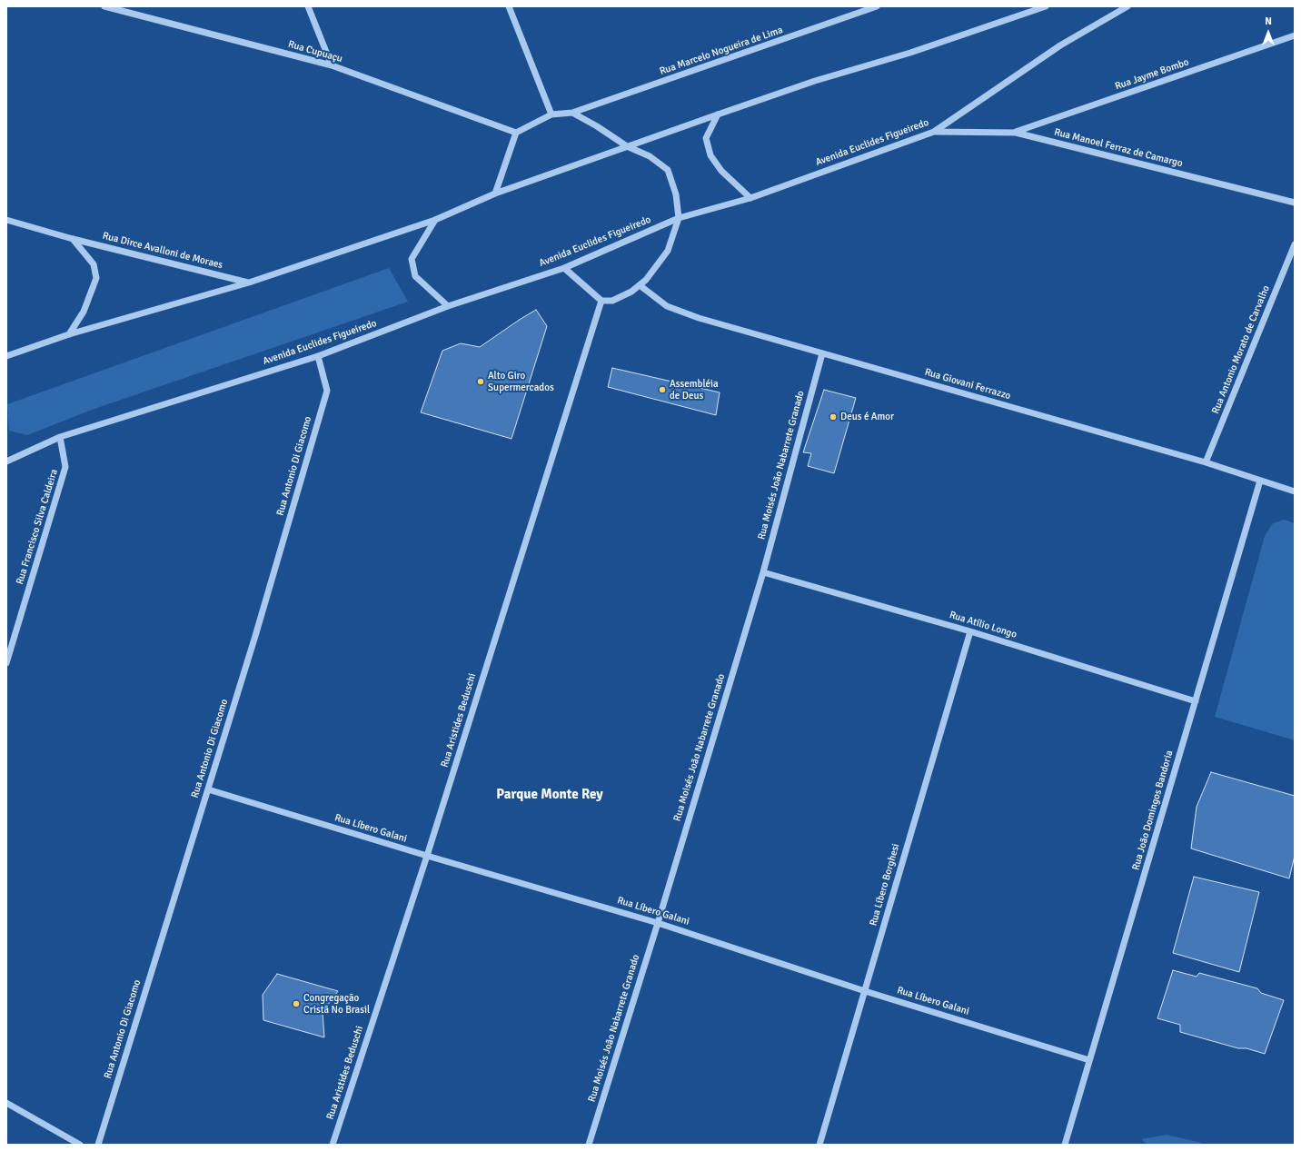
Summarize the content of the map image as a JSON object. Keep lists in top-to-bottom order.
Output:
{
  "streets": {
    "street": [
      "Rua Marcelo Nogueira de Lima",
      "Rua Cupuaçu",
      "Rua Jayme Bombo",
      "Avenida Euclides Figueiredo",
      "Rua Manoel Ferraz de Camargo",
      "Rua Dirce Avalloni de Moraes",
      "Rua Antonio Morato de Carvalho",
      "Rua Giovani Ferrazzo",
      "Rua Moisés João Nabarrete Granado",
      "Rua Antonio Di Giacomo",
      "Rua Francisco Silva Caldeira",
      "Rua Atílio Longo",
      "Rua Aristides Beduschi",
      "Rua João Domingos Bandoria",
      "Rua Líbero Galani",
      "Rua Líbero Borghesi"
    ]
  },
  "crossings": [
    ["Rua Jayme Bombo", "Rua Manoel Ferraz de Camargo"],
    ["Avenida Euclides Figueiredo", "Rua Manoel Ferraz de Camargo"],
    ["Avenida Euclides Figueiredo", "Rua Antonio Di Giacomo"],
    ["Avenida Euclides Figueiredo", "Rua Francisco Silva Caldeira"],
    ["Rua Antonio Morato de Carvalho", "Rua Giovani Ferrazzo"],
    ["Rua Giovani Ferrazzo", "Rua Moisés João Nabarrete Granado"],
    ["Rua Giovani Ferrazzo", "Rua João Domingos Bandoria"],
    ["Rua Moisés João Nabarrete Granado", "Rua Atílio Longo"],
    ["Rua Moisés João Nabarrete Granado", "Rua Líbero Galani"],
    ["Rua Antonio Di Giacomo", "Rua Líbero Galani"],
    ["Rua Atílio Longo", "Rua João Domingos Bandoria"],
    ["Rua Atílio Longo", "Rua Líbero Borghesi"],
    ["Rua Aristides Beduschi", "Rua Líbero Galani"],
    ["Rua João Domingos Bandoria", "Rua Líbero Galani"],
    ["Rua Líbero Galani", "Rua Líbero Borghesi"]
  ],
  "districts": ["Parque Monte Rey"],
  "places": [
    "Alto Giro Supermercados",
    "Assembléia de Deus",
    "Deus é Amor",
    "Congregação Cristã No Brasil"
  ],
  "north": "top"
}
